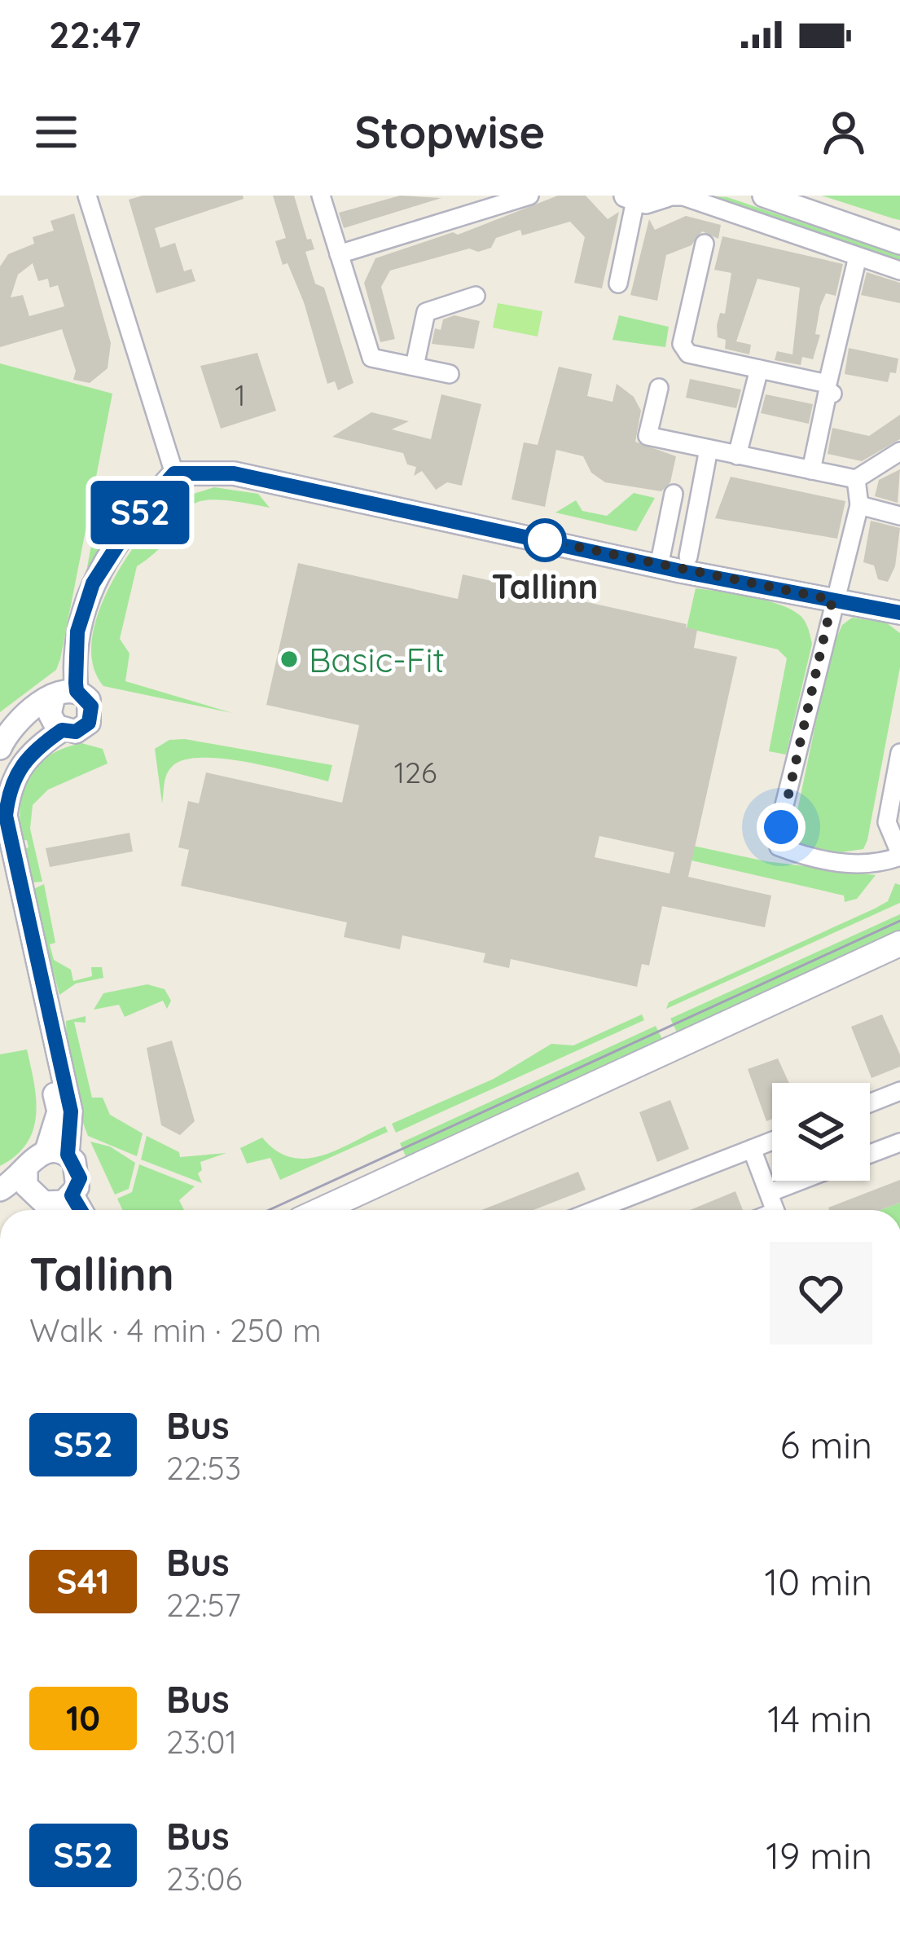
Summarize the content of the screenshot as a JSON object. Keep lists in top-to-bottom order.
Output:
{
  "places": ["Tallinn", "Basic-Fit"],
  "lines": ["bus line S52"],
  "house_numbers": ["1", "126"],
  "page": {
    "status": "22:47",
    "header": "Stopwise",
    "on_map": "S52",
    "heading": ["Tallinn", "Walk · 4 min · 250 m"],
    "list": [
      {
        "mark": "S52",
        "name": "Bus",
        "note": "22:53",
        "value": "6 min"
      },
      {
        "mark": "S41",
        "name": "Bus",
        "note": "22:57",
        "value": "10 min"
      },
      {
        "mark": "10",
        "name": "Bus",
        "note": "23:01",
        "value": "14 min"
      },
      {
        "mark": "S52",
        "name": "Bus",
        "note": "23:06",
        "value": "19 min"
      }
    ]
  }
}
